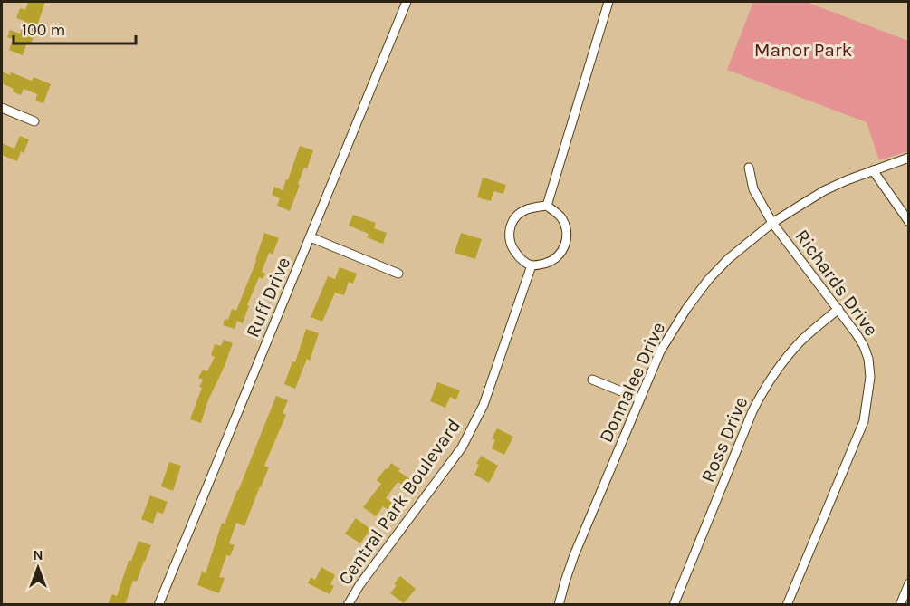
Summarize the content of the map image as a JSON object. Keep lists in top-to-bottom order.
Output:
{
  "streets": {
    "street": [
      "Richards Drive",
      "Ruff Drive",
      "Donnalee Drive",
      "Ross Drive",
      "Central Park Boulevard"
    ]
  },
  "crossings": [
    ["Richards Drive", "Donnalee Drive"],
    ["Richards Drive", "Ross Drive"]
  ],
  "parks": ["Manor Park"],
  "scale_bar": "100 m",
  "north": "top"
}
